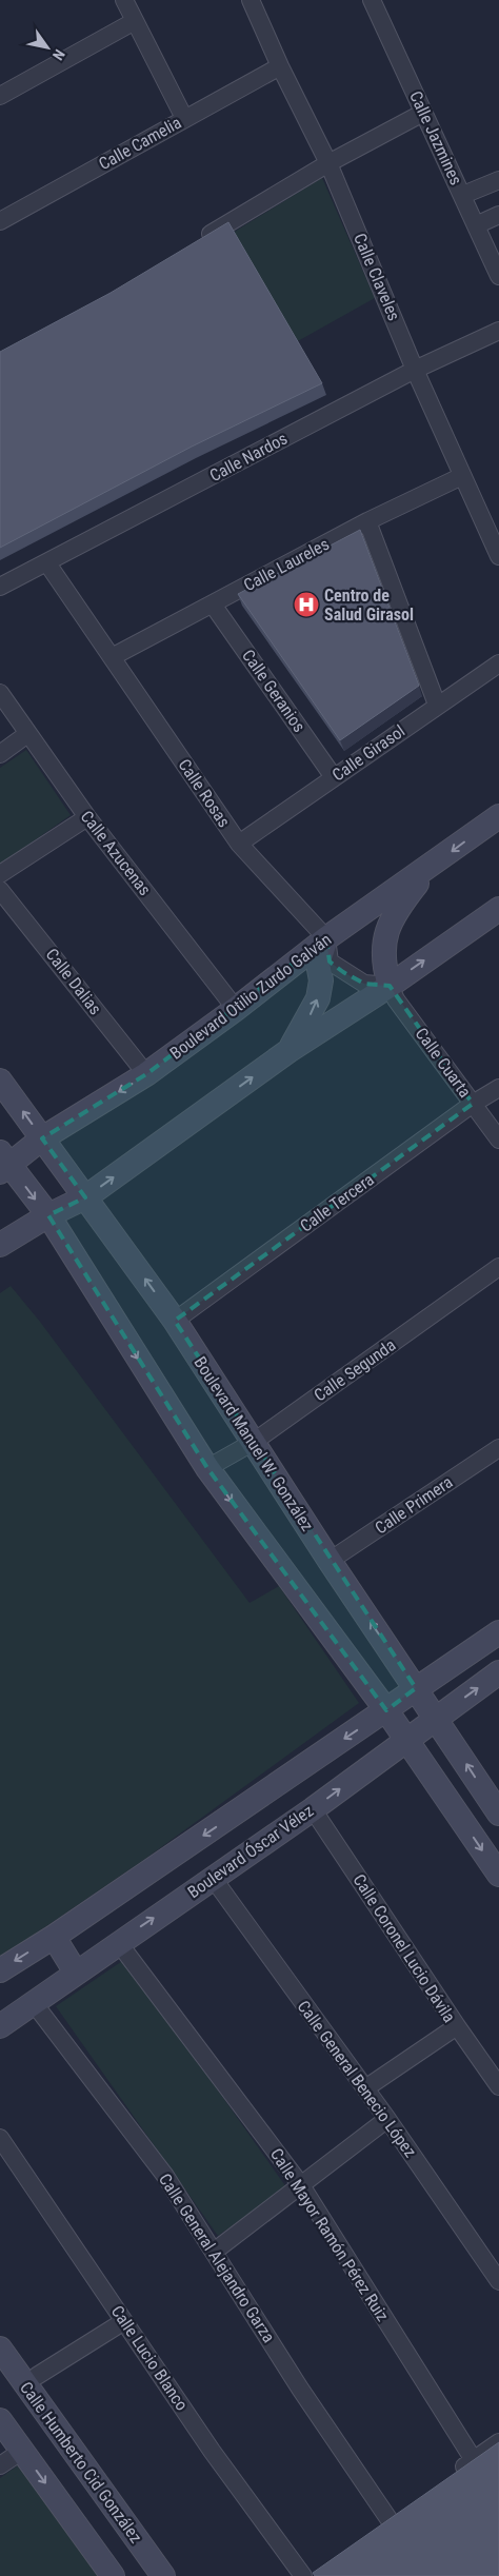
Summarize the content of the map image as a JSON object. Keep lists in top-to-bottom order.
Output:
{
  "streets": {
    "street": [
      "Calle Jazmines",
      "Calle Camelia",
      "Calle Claveles",
      "Calle Nardos",
      "Calle Laureles",
      "Calle Geranios",
      "Calle Girasol",
      "Calle Rosas",
      "Calle Azucenas",
      "Calle Dalias",
      "Boulevard Otilio Zurdo Galván",
      "Calle Cuarta",
      "Calle Tercera",
      "Calle Segunda",
      "Boulevard Manuel W. González",
      "Calle Primera",
      "Boulevard Óscar Vélez",
      "Calle Coronel Lucio Dávila",
      "Calle General Benecio López",
      "Calle Mayor Ramón Pérez Ruiz",
      "Calle General Alejandro Garza",
      "Calle Lucio Blanco",
      "Calle Humberto Cid González"
    ]
  },
  "crossings": [
    ["Calle Camelia", "Calle Claveles"],
    ["Calle Claveles", "Calle Nardos"],
    ["Calle Claveles", "Calle Laureles"],
    ["Calle Nardos", "Calle Rosas"],
    ["Calle Laureles", "Calle Geranios"],
    ["Calle Laureles", "Calle Rosas"],
    ["Calle Geranios", "Calle Girasol"],
    ["Calle Girasol", "Calle Rosas"],
    ["Calle Rosas", "Boulevard Otilio Zurdo Galván"],
    ["Calle Rosas", "Calle Cuarta"],
    ["Calle Azucenas", "Boulevard Otilio Zurdo Galván"],
    ["Calle Dalias", "Boulevard Otilio Zurdo Galván"],
    ["Boulevard Otilio Zurdo Galván", "Boulevard Manuel W. González"],
    ["Calle Cuarta", "Calle Tercera"],
    ["Calle Tercera", "Boulevard Manuel W. González"],
    ["Calle Segunda", "Boulevard Manuel W. González"],
    ["Boulevard Manuel W. González", "Calle Primera"],
    ["Boulevard Manuel W. González", "Boulevard Óscar Vélez"],
    ["Boulevard Óscar Vélez", "Calle Coronel Lucio Dávila"],
    ["Boulevard Óscar Vélez", "Calle General Benecio López"],
    ["Boulevard Óscar Vélez", "Calle Mayor Ramón Pérez Ruiz"],
    ["Boulevard Óscar Vélez", "Calle General Alejandro Garza"]
  ],
  "places": {
    "hospital": ["Centro de Salud Girasol"]
  },
  "north": "bottom right"
}
